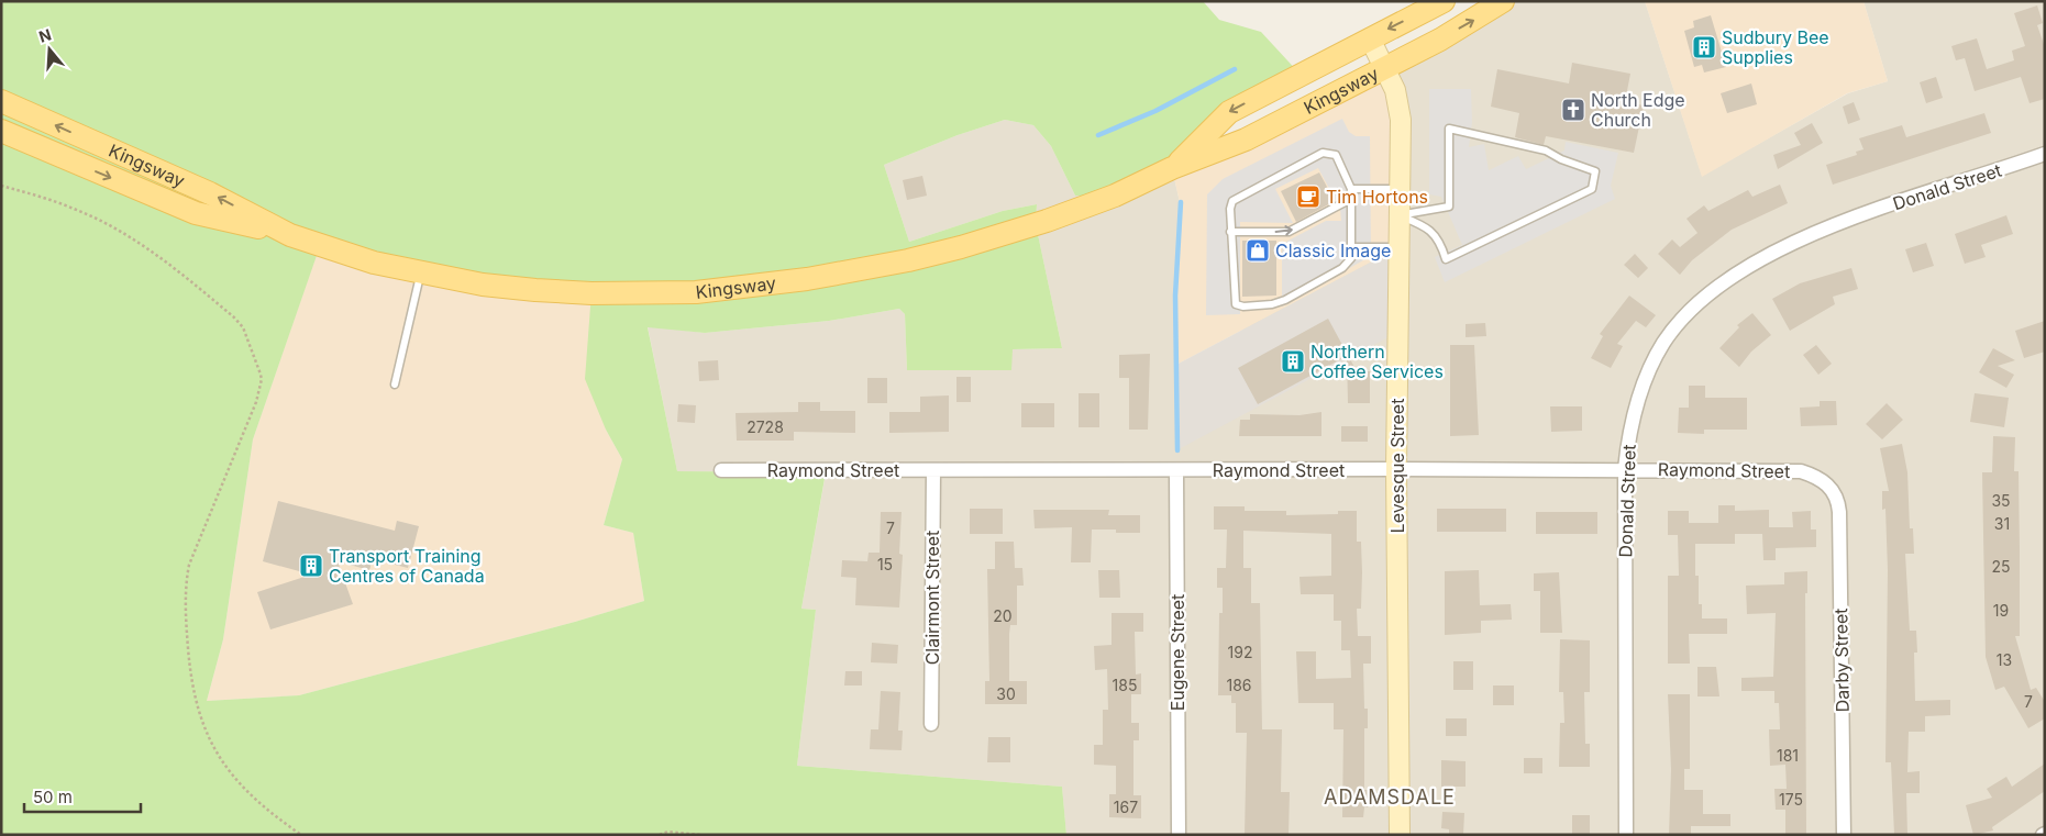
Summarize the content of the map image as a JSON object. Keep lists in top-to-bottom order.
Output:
{
  "streets": {
    "main road": ["Kingsway"],
    "street": [
      "Donald Street",
      "Levesque Street",
      "Raymond Street",
      "Clairmont Street",
      "Eugene Street",
      "Darby Street"
    ]
  },
  "crossings": [
    ["Kingsway", "Levesque Street"],
    ["Donald Street", "Raymond Street"],
    ["Levesque Street", "Raymond Street"],
    ["Raymond Street", "Clairmont Street"],
    ["Raymond Street", "Eugene Street"],
    ["Raymond Street", "Darby Street"]
  ],
  "districts": ["ADAMSDALE"],
  "places": {
    "building": ["Sudbury Bee Supplies", "Northern Coffee Services", "Transport Training Centres of Canada"],
    "church": ["North Edge Church"],
    "cafe": ["Tim Hortons"],
    "shop": ["Classic Image"]
  },
  "house_numbers": [
    "2728",
    "35",
    "31",
    "7",
    "15",
    "25",
    "19",
    "20",
    "192",
    "13",
    "185",
    "186",
    "30",
    "7",
    "181",
    "175",
    "167"
  ],
  "scale_bar": "50 m",
  "north": "top"
}
